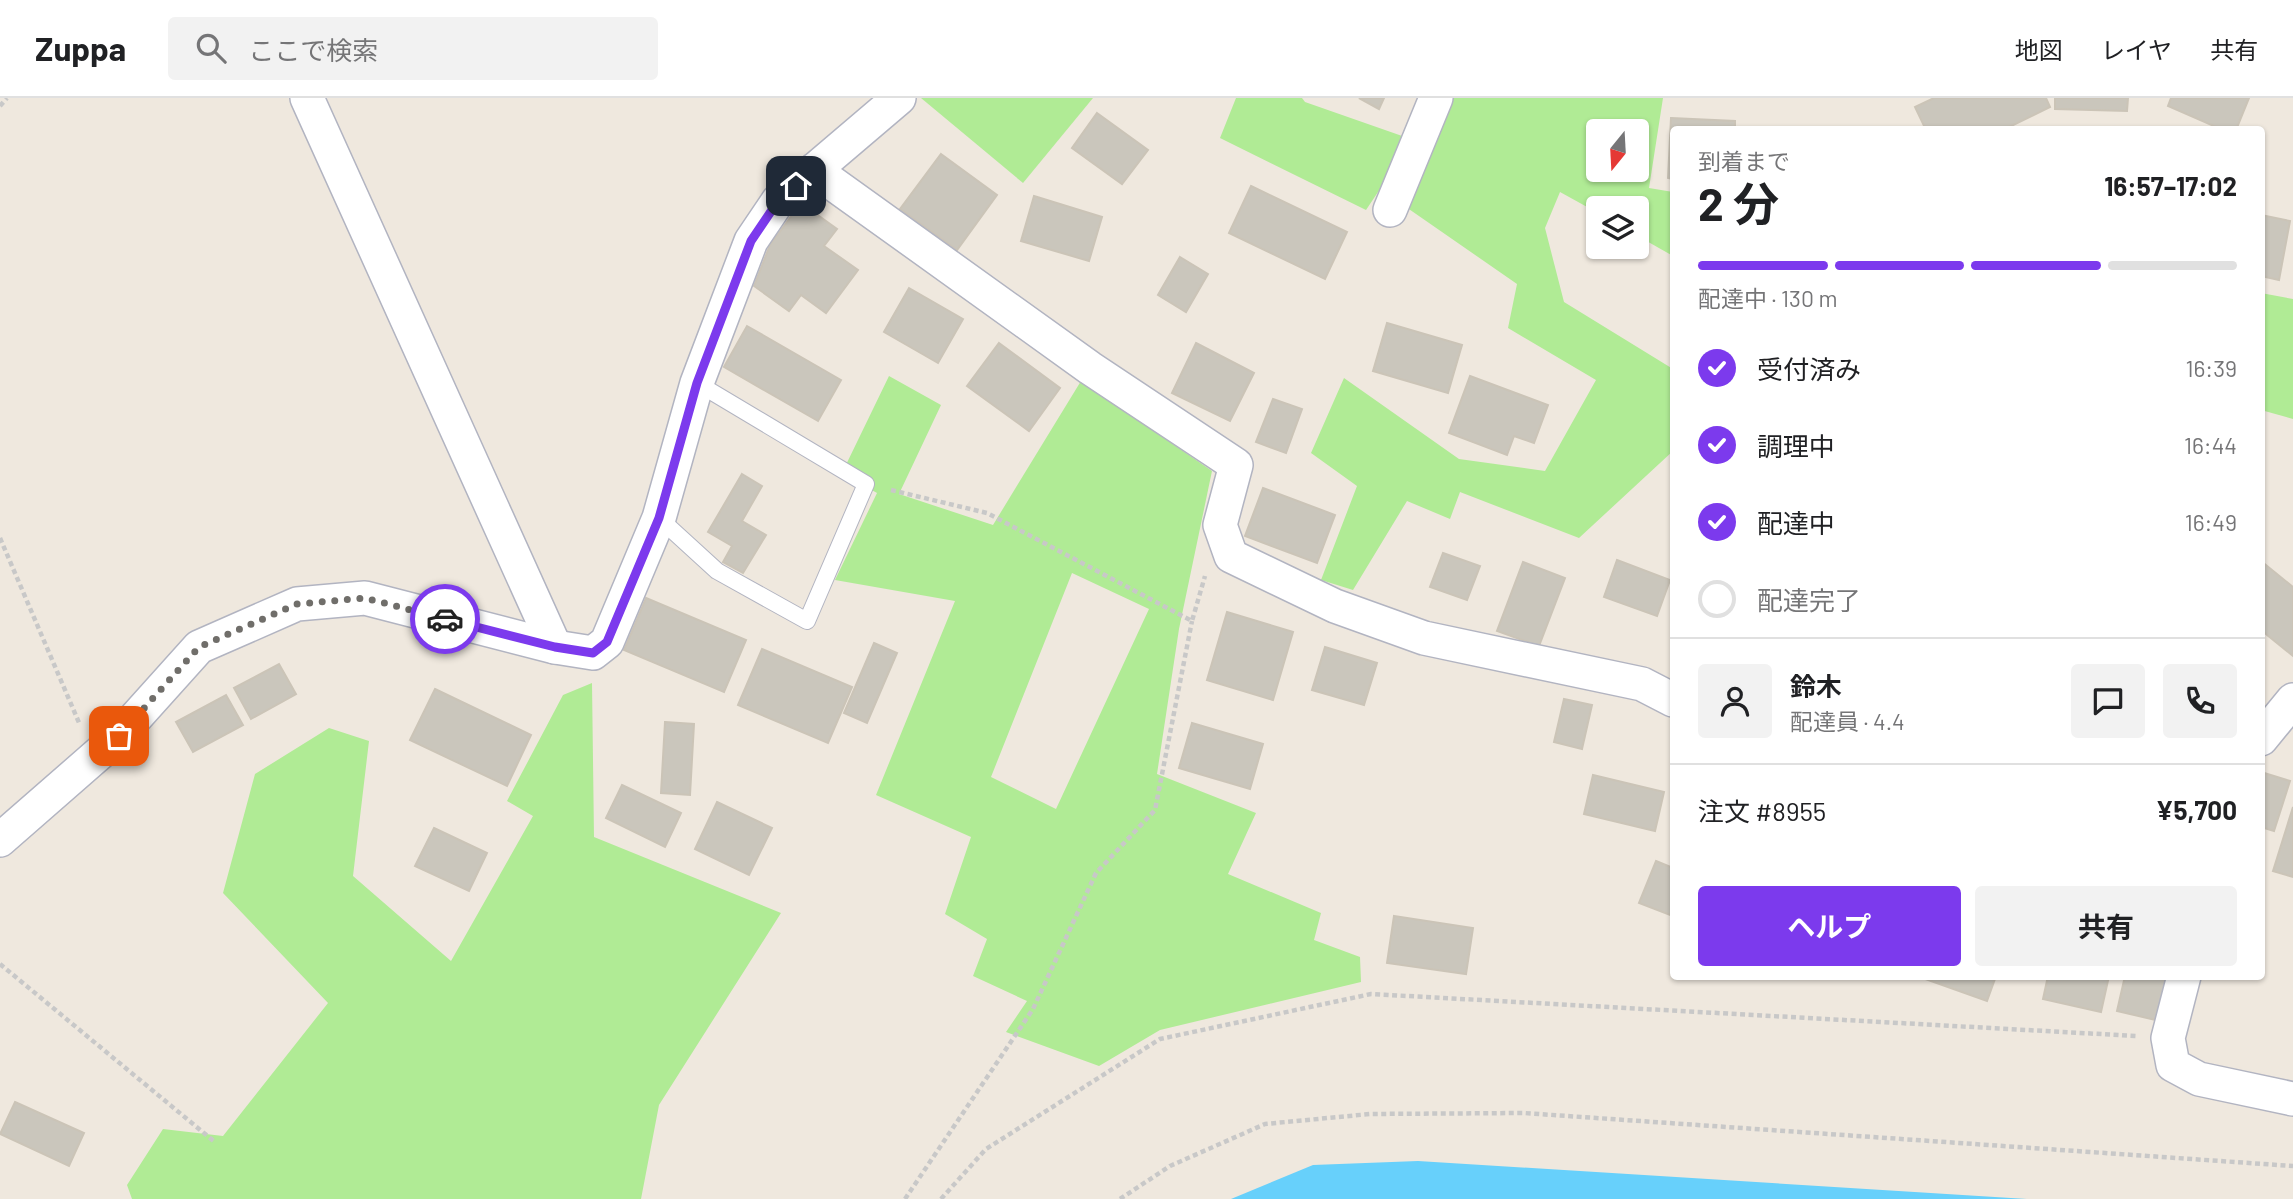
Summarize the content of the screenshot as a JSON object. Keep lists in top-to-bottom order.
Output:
{
  "north": "bottom",
  "page": {
    "header": "Zuppa",
    "search": "ここで検索",
    "nav": ["地図", "レイヤ", "共有"],
    "heading": ["2 分", "到着まで", "16:57–17:02"],
    "panel": [
      "鈴木",
      "配達員 · 4.4",
      "注文 #8955",
      "¥5,700"
    ],
    "bar": "配達中 · 130 m",
    "list": [
      ["受付済み", "16:39"],
      ["調理中", "16:44"],
      ["配達中", "16:49"],
      "配達完了"
    ],
    "buttons": ["ヘルプ", "共有"]
  }
}
